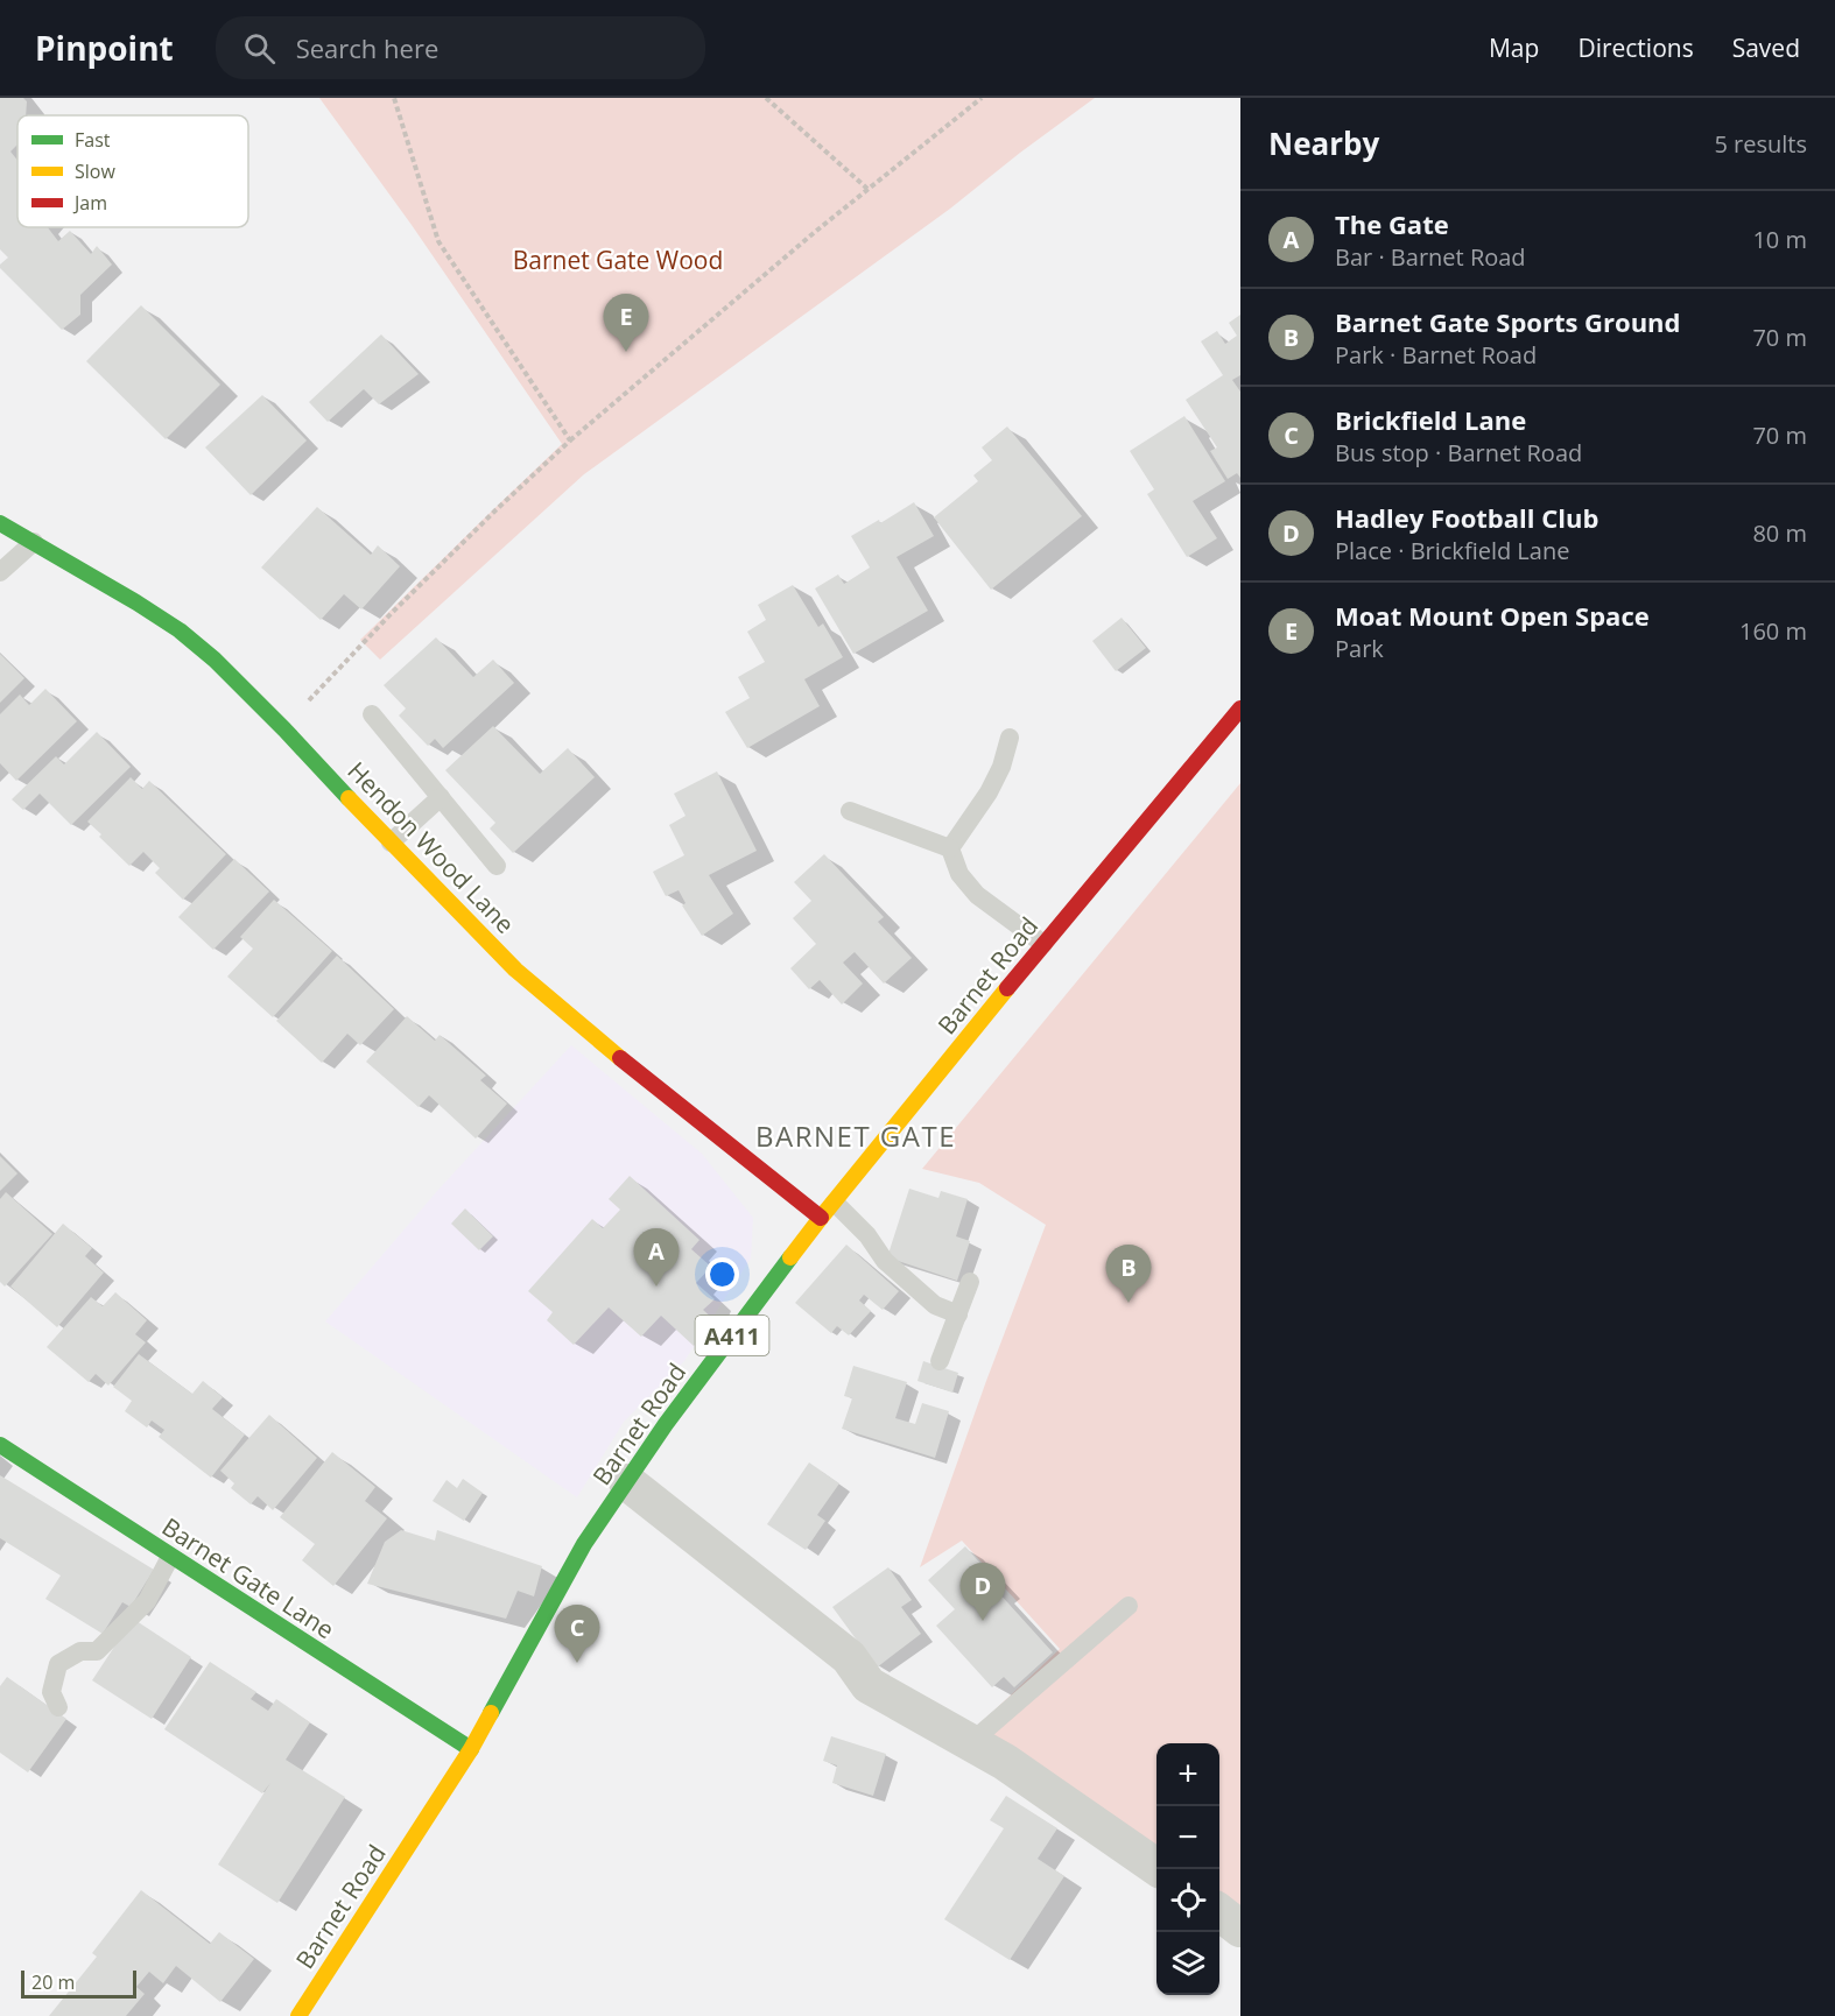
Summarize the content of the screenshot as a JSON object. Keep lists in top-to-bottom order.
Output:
{
  "streets": {
    "main road": [
      "Hendon Wood Lane",
      "Barnet Road",
      "A411",
      "Barnet Gate Lane"
    ]
  },
  "crossings": [
    ["Hendon Wood Lane", "Barnet Road"],
    ["Barnet Road", "Barnet Gate Lane"]
  ],
  "districts": ["BARNET GATE"],
  "parks": ["Barnet Gate Wood"],
  "legend": ["Fast", "Slow", "Jam"],
  "scale_bar": "20 m",
  "page": {
    "header": "Pinpoint",
    "search": "Search here",
    "nav": ["Map", "Directions", "Saved"],
    "heading": ["Nearby", "5 results"],
    "list": [
      {
        "mark": "A",
        "name": "The Gate",
        "note": "Bar · Barnet Road",
        "value": "10 m"
      },
      {
        "mark": "B",
        "name": "Barnet Gate Sports Ground",
        "note": "Park · Barnet Road",
        "value": "70 m"
      },
      {
        "mark": "C",
        "name": "Brickfield Lane",
        "note": "Bus stop · Barnet Road",
        "value": "70 m"
      },
      {
        "mark": "D",
        "name": "Hadley Football Club",
        "note": "Place · Brickfield Lane",
        "value": "80 m"
      },
      {
        "mark": "E",
        "name": "Moat Mount Open Space",
        "note": "Park",
        "value": "160 m"
      }
    ],
    "pins": [
      "E",
      "A",
      "B",
      "D",
      "C"
    ],
    "map_buttons": ["+", "−"],
    "scale": "20 m"
  }
}
